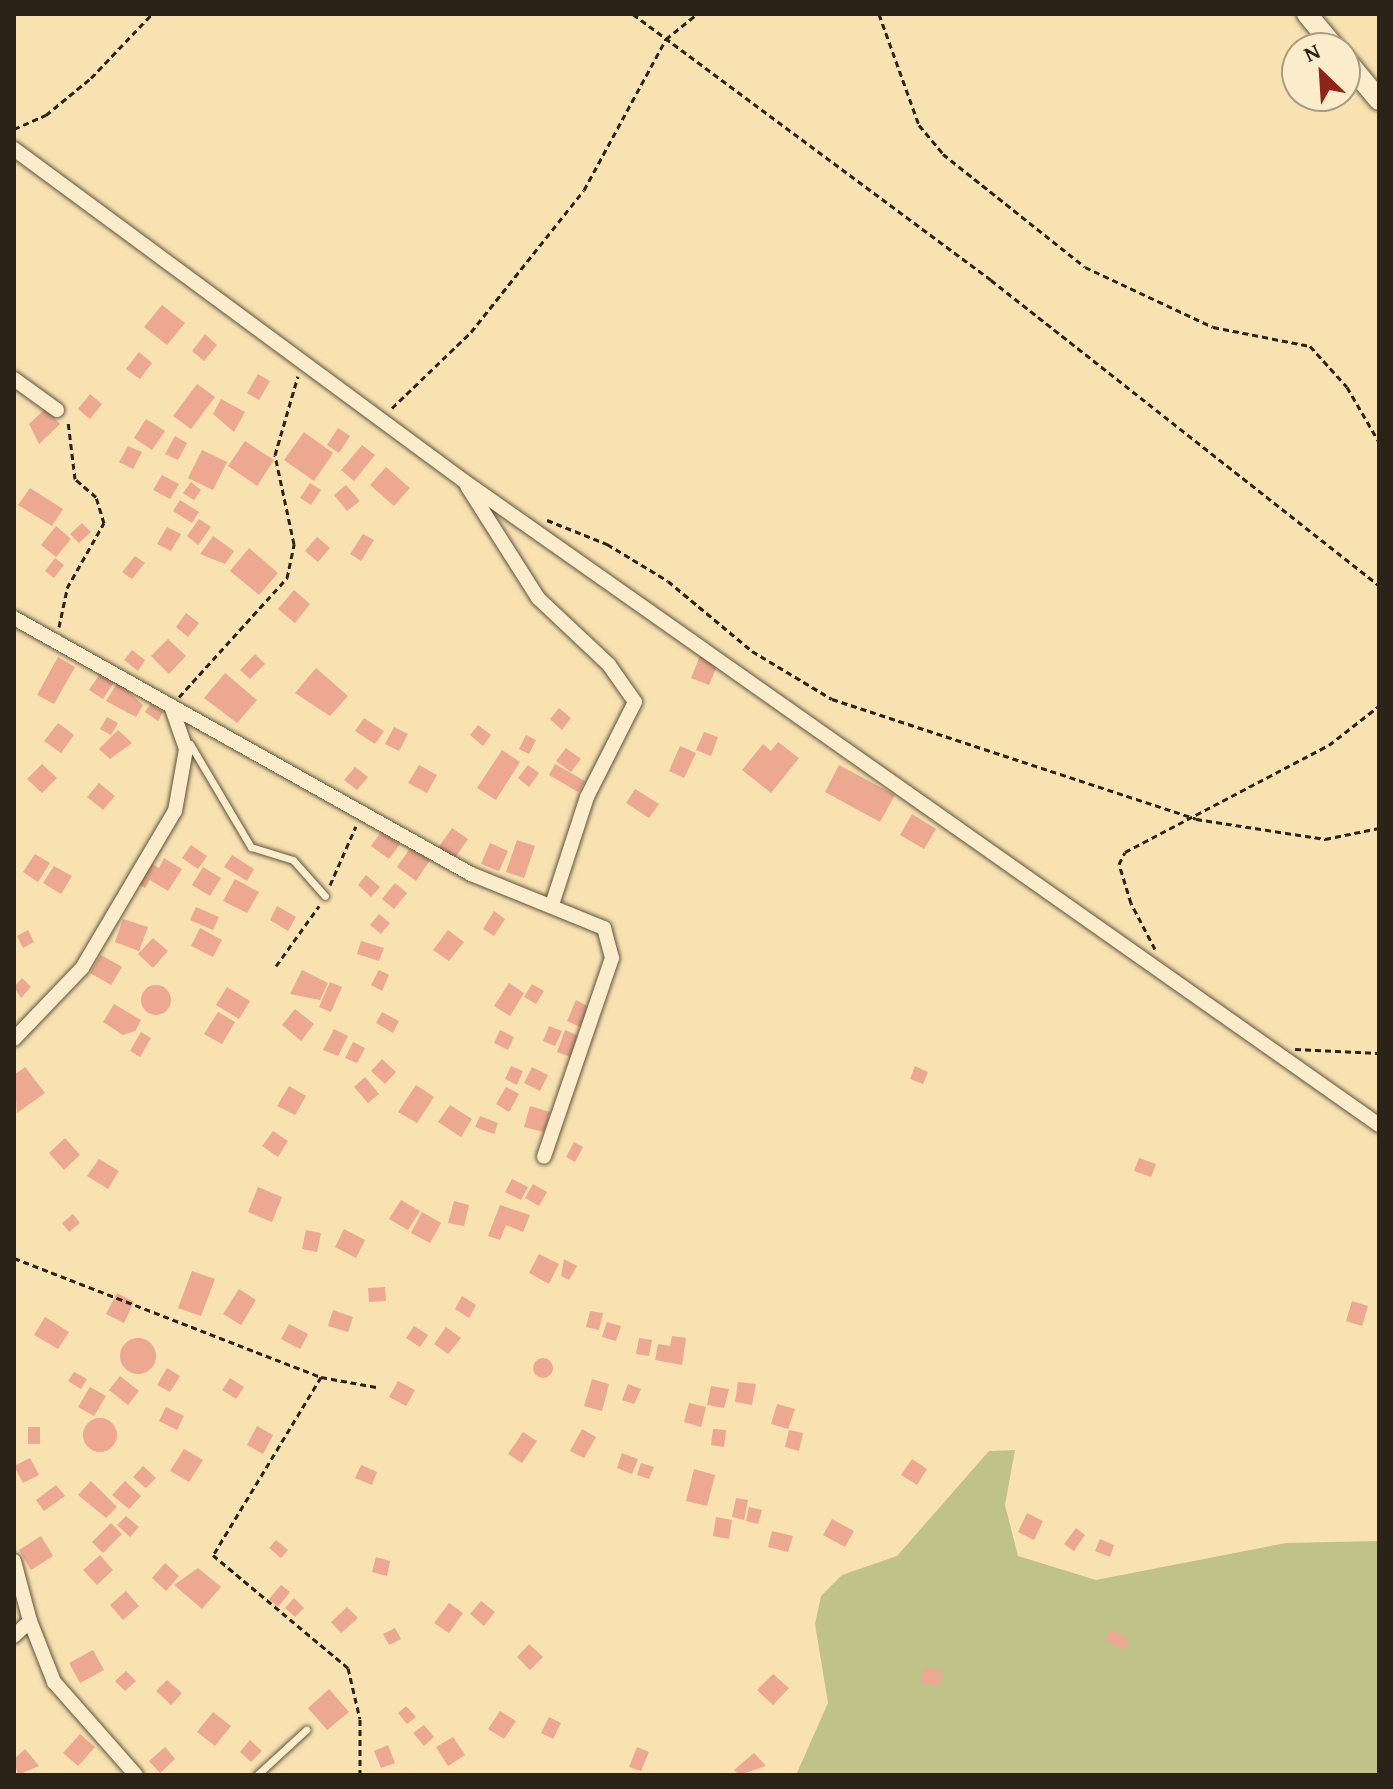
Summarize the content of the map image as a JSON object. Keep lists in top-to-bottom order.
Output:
{
  "north": "top left"
}
